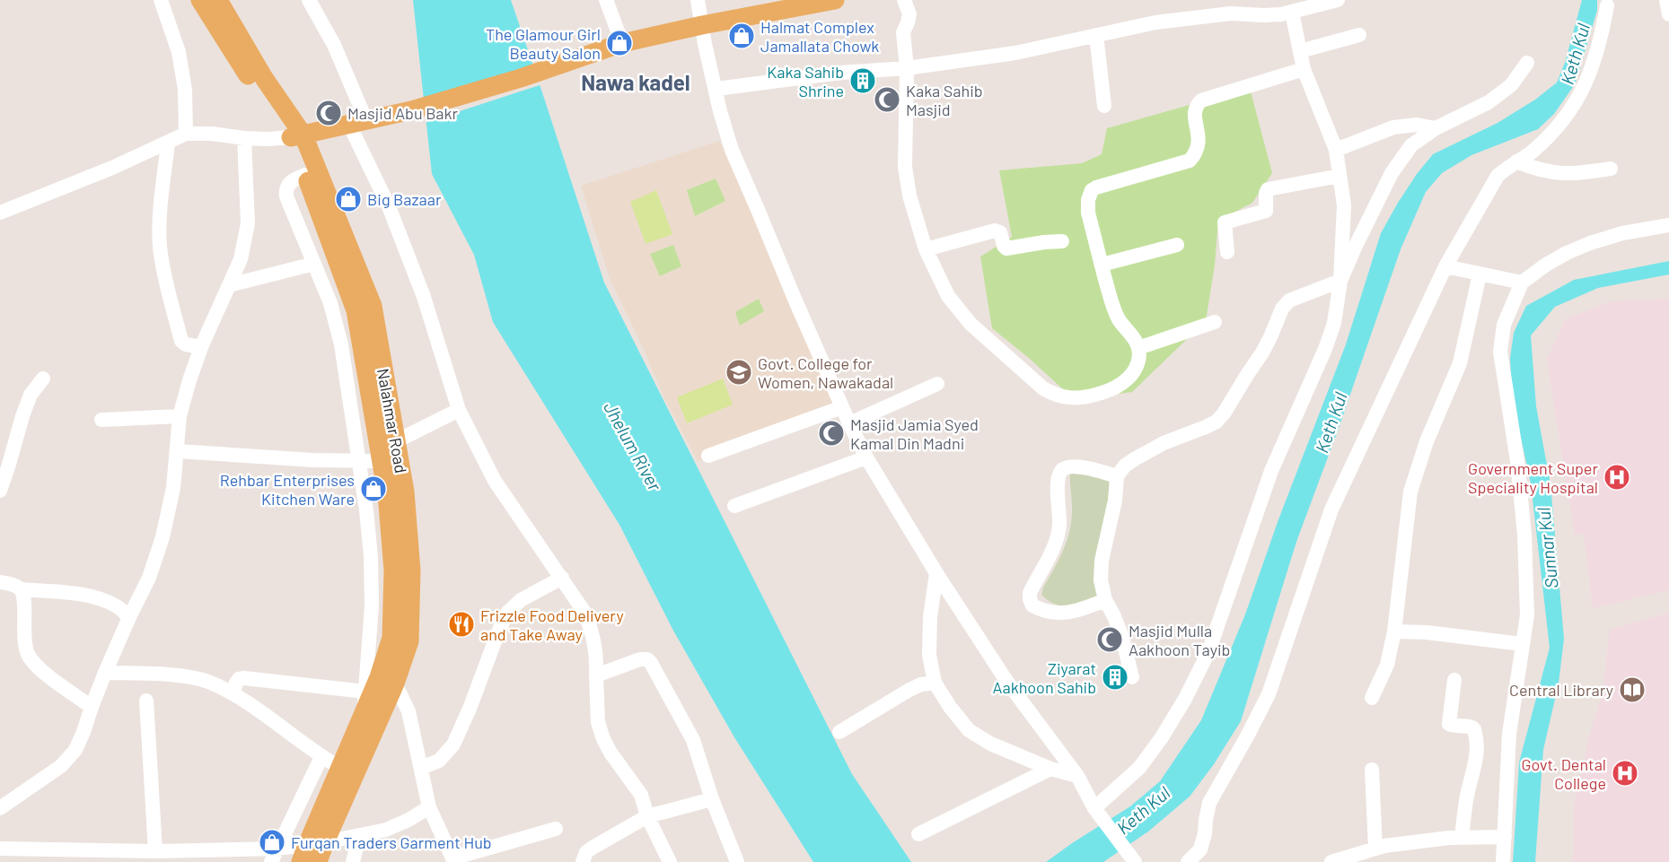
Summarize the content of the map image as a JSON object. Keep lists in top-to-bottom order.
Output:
{
  "streets": {
    "main road": ["Nalahmar Road"]
  },
  "districts": ["Nawa kadel"],
  "water": ["Keth Kul", "Jhelum River", "Sunnar Kul"],
  "places": {
    "shop": [
      "Halmat Complex Jamallata Chowk",
      "The Glamour Girl Beauty Salon",
      "Big Bazaar",
      "Rehbar Enterprises Kitchen Ware",
      "Furqan Traders Garment Hub"
    ],
    "building": ["Kaka Sahib Shrine", "Ziyarat Aakhoon Sahib"],
    "mosque": [
      "Kaka Sahib Masjid",
      "Masjid Abu Bakr",
      "Masjid Jamia Syed Kamal Din Madni",
      "Masjid Mulla Aakhoon Tayib"
    ],
    "school or university": ["Govt. College for Women, Nawakadal"],
    "hospital": ["Government Super Speciality Hospital", "Govt. Dental College"],
    "restaurant": ["Frizzle Food Delivery and Take Away"],
    "library": ["Central Library"]
  }
}
